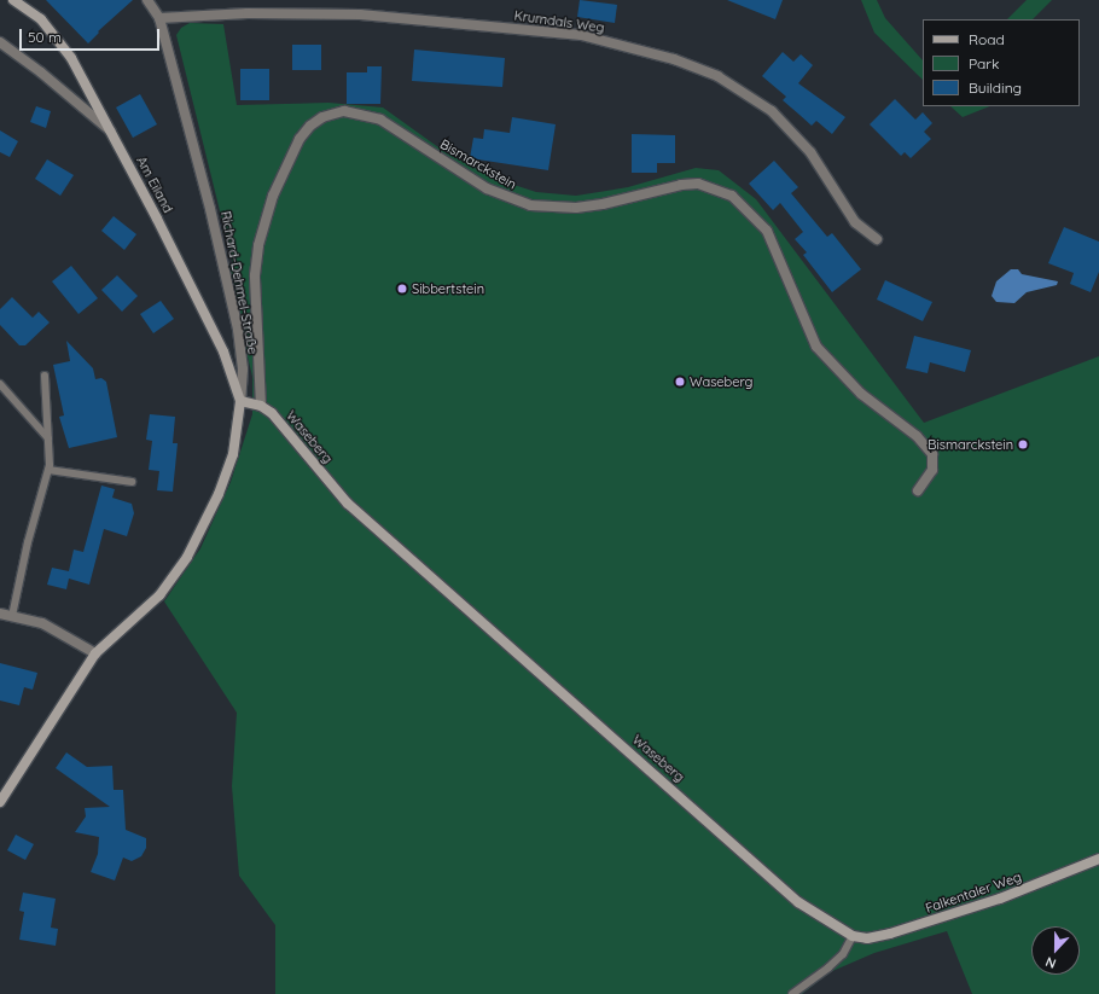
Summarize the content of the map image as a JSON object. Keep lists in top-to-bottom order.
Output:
{
  "streets": {
    "street": [
      "Krumdals Weg",
      "Bismarckstein",
      "Am Eiland",
      "Richard-Dehmel-Straße",
      "Waseberg",
      "Falkentaler Weg"
    ]
  },
  "crossings": [
    ["Krumdals Weg", "Richard-Dehmel-Straße"],
    ["Bismarckstein", "Waseberg"],
    ["Am Eiland", "Richard-Dehmel-Straße"],
    ["Am Eiland", "Waseberg"],
    ["Richard-Dehmel-Straße", "Waseberg"],
    ["Waseberg", "Falkentaler Weg"]
  ],
  "places": ["Sibbertstein", "Waseberg", "Bismarckstein"],
  "legend": ["Road", "Park", "Building"],
  "scale_bar": "50 m",
  "north": "bottom"
}
